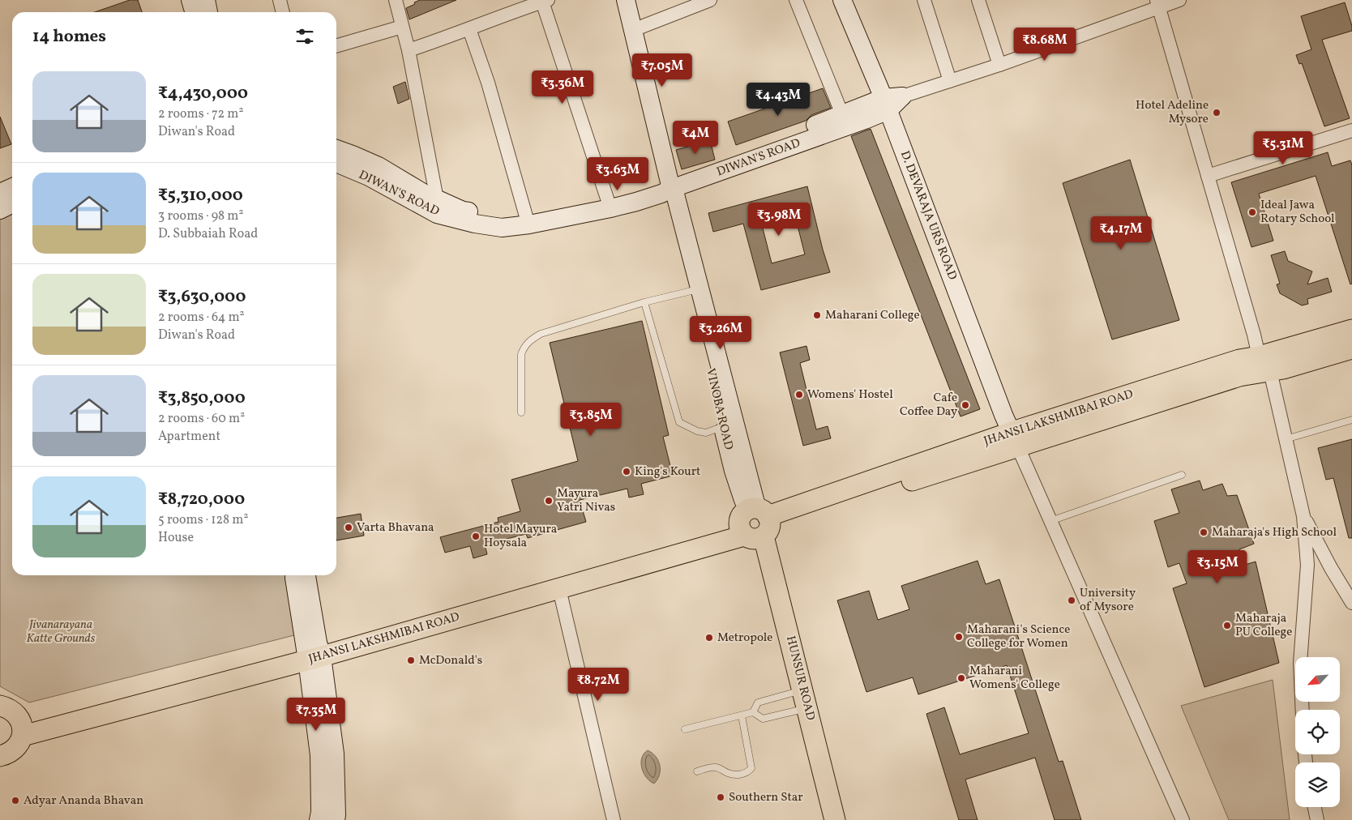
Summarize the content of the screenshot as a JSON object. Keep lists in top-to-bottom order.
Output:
{
  "streets": {
    "main road": ["JHANSI LAKSHMIBAI ROAD", "HUNSUR ROAD"],
    "street": ["DIWAN'S ROAD", "D. DEVARAJA URS ROAD", "VINOBA ROAD"]
  },
  "crossings": [
    ["DIWAN'S ROAD", "D. DEVARAJA URS ROAD"],
    ["DIWAN'S ROAD", "VINOBA ROAD"],
    ["D. DEVARAJA URS ROAD", "JHANSI LAKSHMIBAI ROAD"],
    ["VINOBA ROAD", "JHANSI LAKSHMIBAI ROAD"],
    ["VINOBA ROAD", "HUNSUR ROAD"],
    ["JHANSI LAKSHMIBAI ROAD", "HUNSUR ROAD"]
  ],
  "parks": ["Jivanarayana Katte Grounds"],
  "places": [
    "Hotel Adeline Mysore",
    "Ideal Jawa Rotary School",
    "Maharani College",
    "Womens' Hostel",
    "Cafe Coffee Day",
    "King's Kourt",
    "Mayura Yatri Nivas",
    "Varta Bhavana",
    "Maharaja's High School",
    "Hotel Mayura Hoysala",
    "University of Mysore",
    "Maharaja PU College",
    "Maharani's Science College for Women",
    "Metropole",
    "McDonald's",
    "Maharani Womens' College",
    "Southern Star",
    "Adyar Ananda Bhavan"
  ],
  "north": "bottom left",
  "page": {
    "heading": "14 homes",
    "price": [
      "₹8.68M",
      "₹7.05M",
      "₹3.36M",
      "₹4.43M",
      "₹4M",
      "₹5.31M",
      "₹3.63M",
      "₹3.98M",
      "₹4.17M",
      "₹3.26M",
      "₹3.85M",
      "₹3.15M",
      "₹8.72M",
      "₹7.35M"
    ],
    "list": [
      {
        "name": "₹4,430,000",
        "note": "2 rooms · 72 m² · Diwan's Road"
      },
      {
        "name": "₹5,310,000",
        "note": "3 rooms · 98 m² · D. Subbaiah Road"
      },
      {
        "name": "₹3,630,000",
        "note": "2 rooms · 64 m² · Diwan's Road"
      },
      {
        "name": "₹3,850,000",
        "note": "2 rooms · 60 m² · Apartment"
      },
      {
        "name": "₹8,720,000",
        "note": "5 rooms · 128 m² · House"
      }
    ]
  }
}
